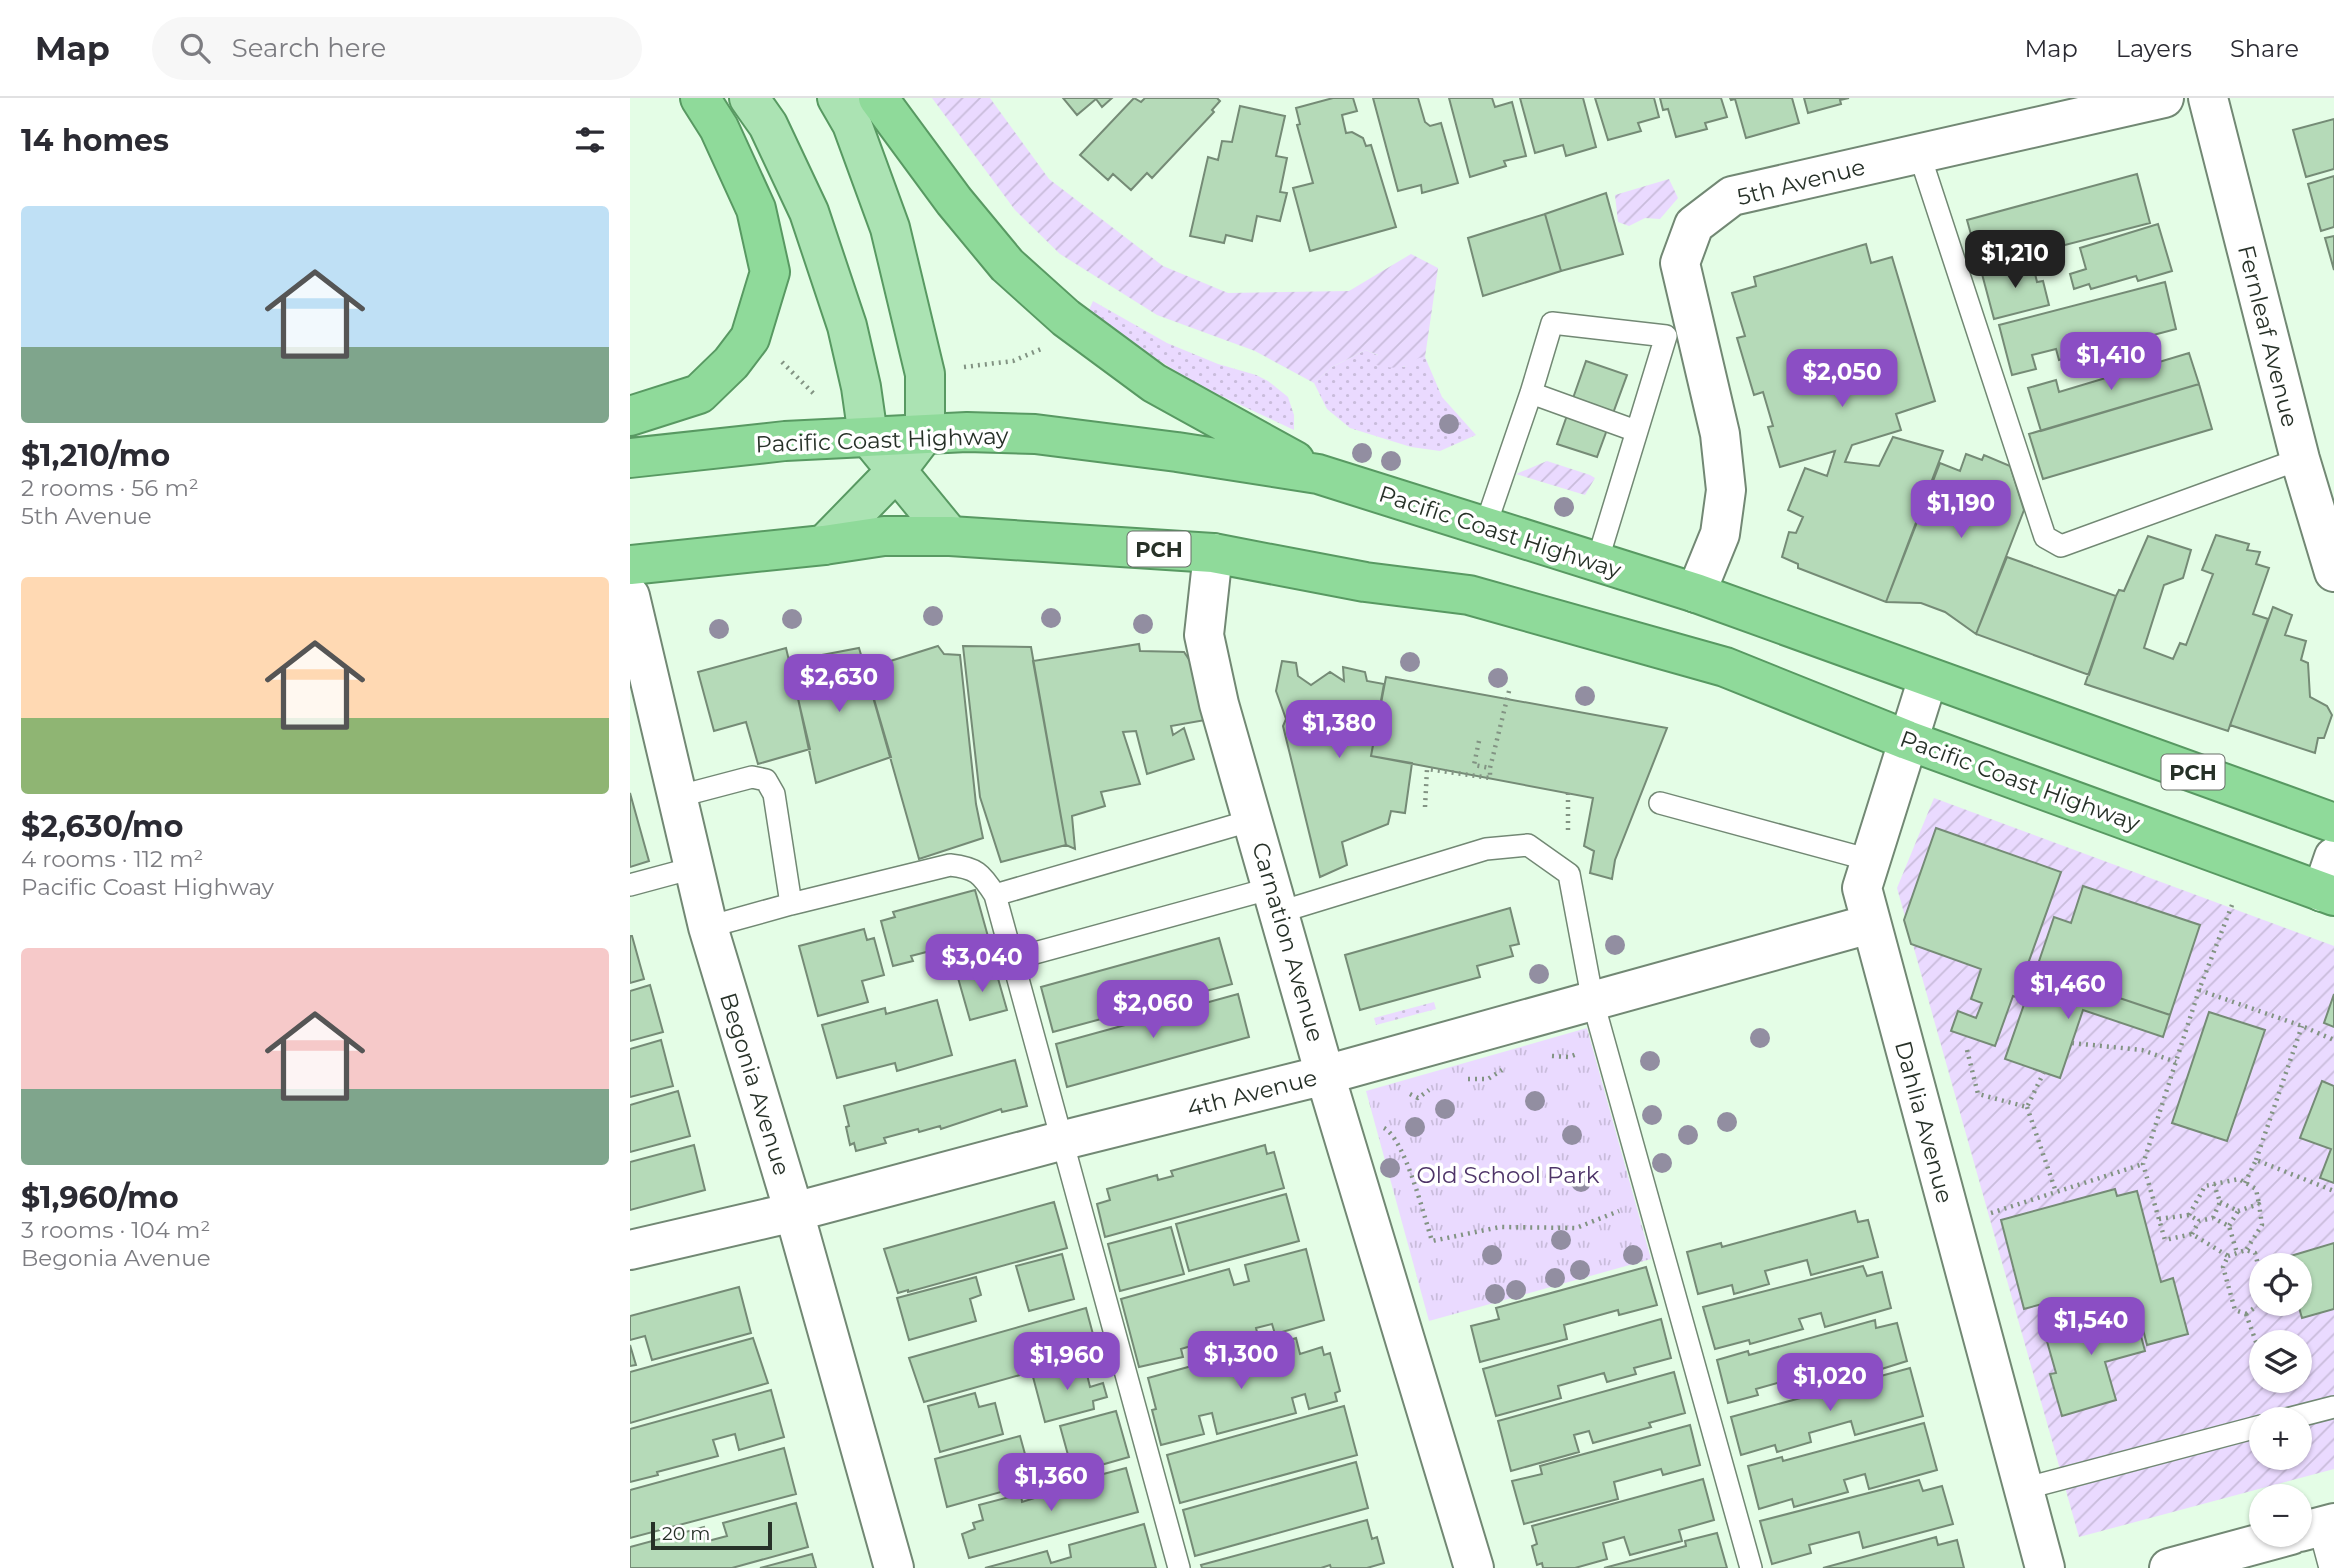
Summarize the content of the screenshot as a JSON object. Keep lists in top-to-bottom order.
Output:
{
  "streets": {
    "highway": ["Pacific Coast Highway", "PCH"],
    "street": [
      "5th Avenue",
      "Fernleaf Avenue",
      "Carnation Avenue",
      "Begonia Avenue",
      "4th Avenue",
      "Dahlia Avenue"
    ]
  },
  "crossings": [
    ["5th Avenue", "Pacific Coast Highway"],
    ["Pacific Coast Highway", "Carnation Avenue"],
    ["Pacific Coast Highway", "Dahlia Avenue"],
    ["Carnation Avenue", "4th Avenue"],
    ["Begonia Avenue", "4th Avenue"],
    ["4th Avenue", "Dahlia Avenue"]
  ],
  "parks": ["Old School Park"],
  "scale_bar": "20 m",
  "page": {
    "header": "Map",
    "search": "Search here",
    "nav": ["Map", "Layers", "Share"],
    "heading": "14 homes",
    "list": [
      {
        "name": "$1,210/mo",
        "note": "2 rooms · 56 m² · 5th Avenue"
      },
      {
        "name": "$2,630/mo",
        "note": "4 rooms · 112 m² · Pacific Coast Highway"
      },
      {
        "name": "$1,960/mo",
        "note": "3 rooms · 104 m² · Begonia Avenue"
      }
    ],
    "price": [
      "$1,210",
      "$1,410",
      "$2,050",
      "$1,190",
      "$2,630",
      "$1,380",
      "$3,040",
      "$1,460",
      "$2,060",
      "$1,540",
      "$1,300",
      "$1,960",
      "$1,020",
      "$1,360"
    ],
    "map_buttons": ["+", "−"],
    "scale": "20 m"
  }
}
